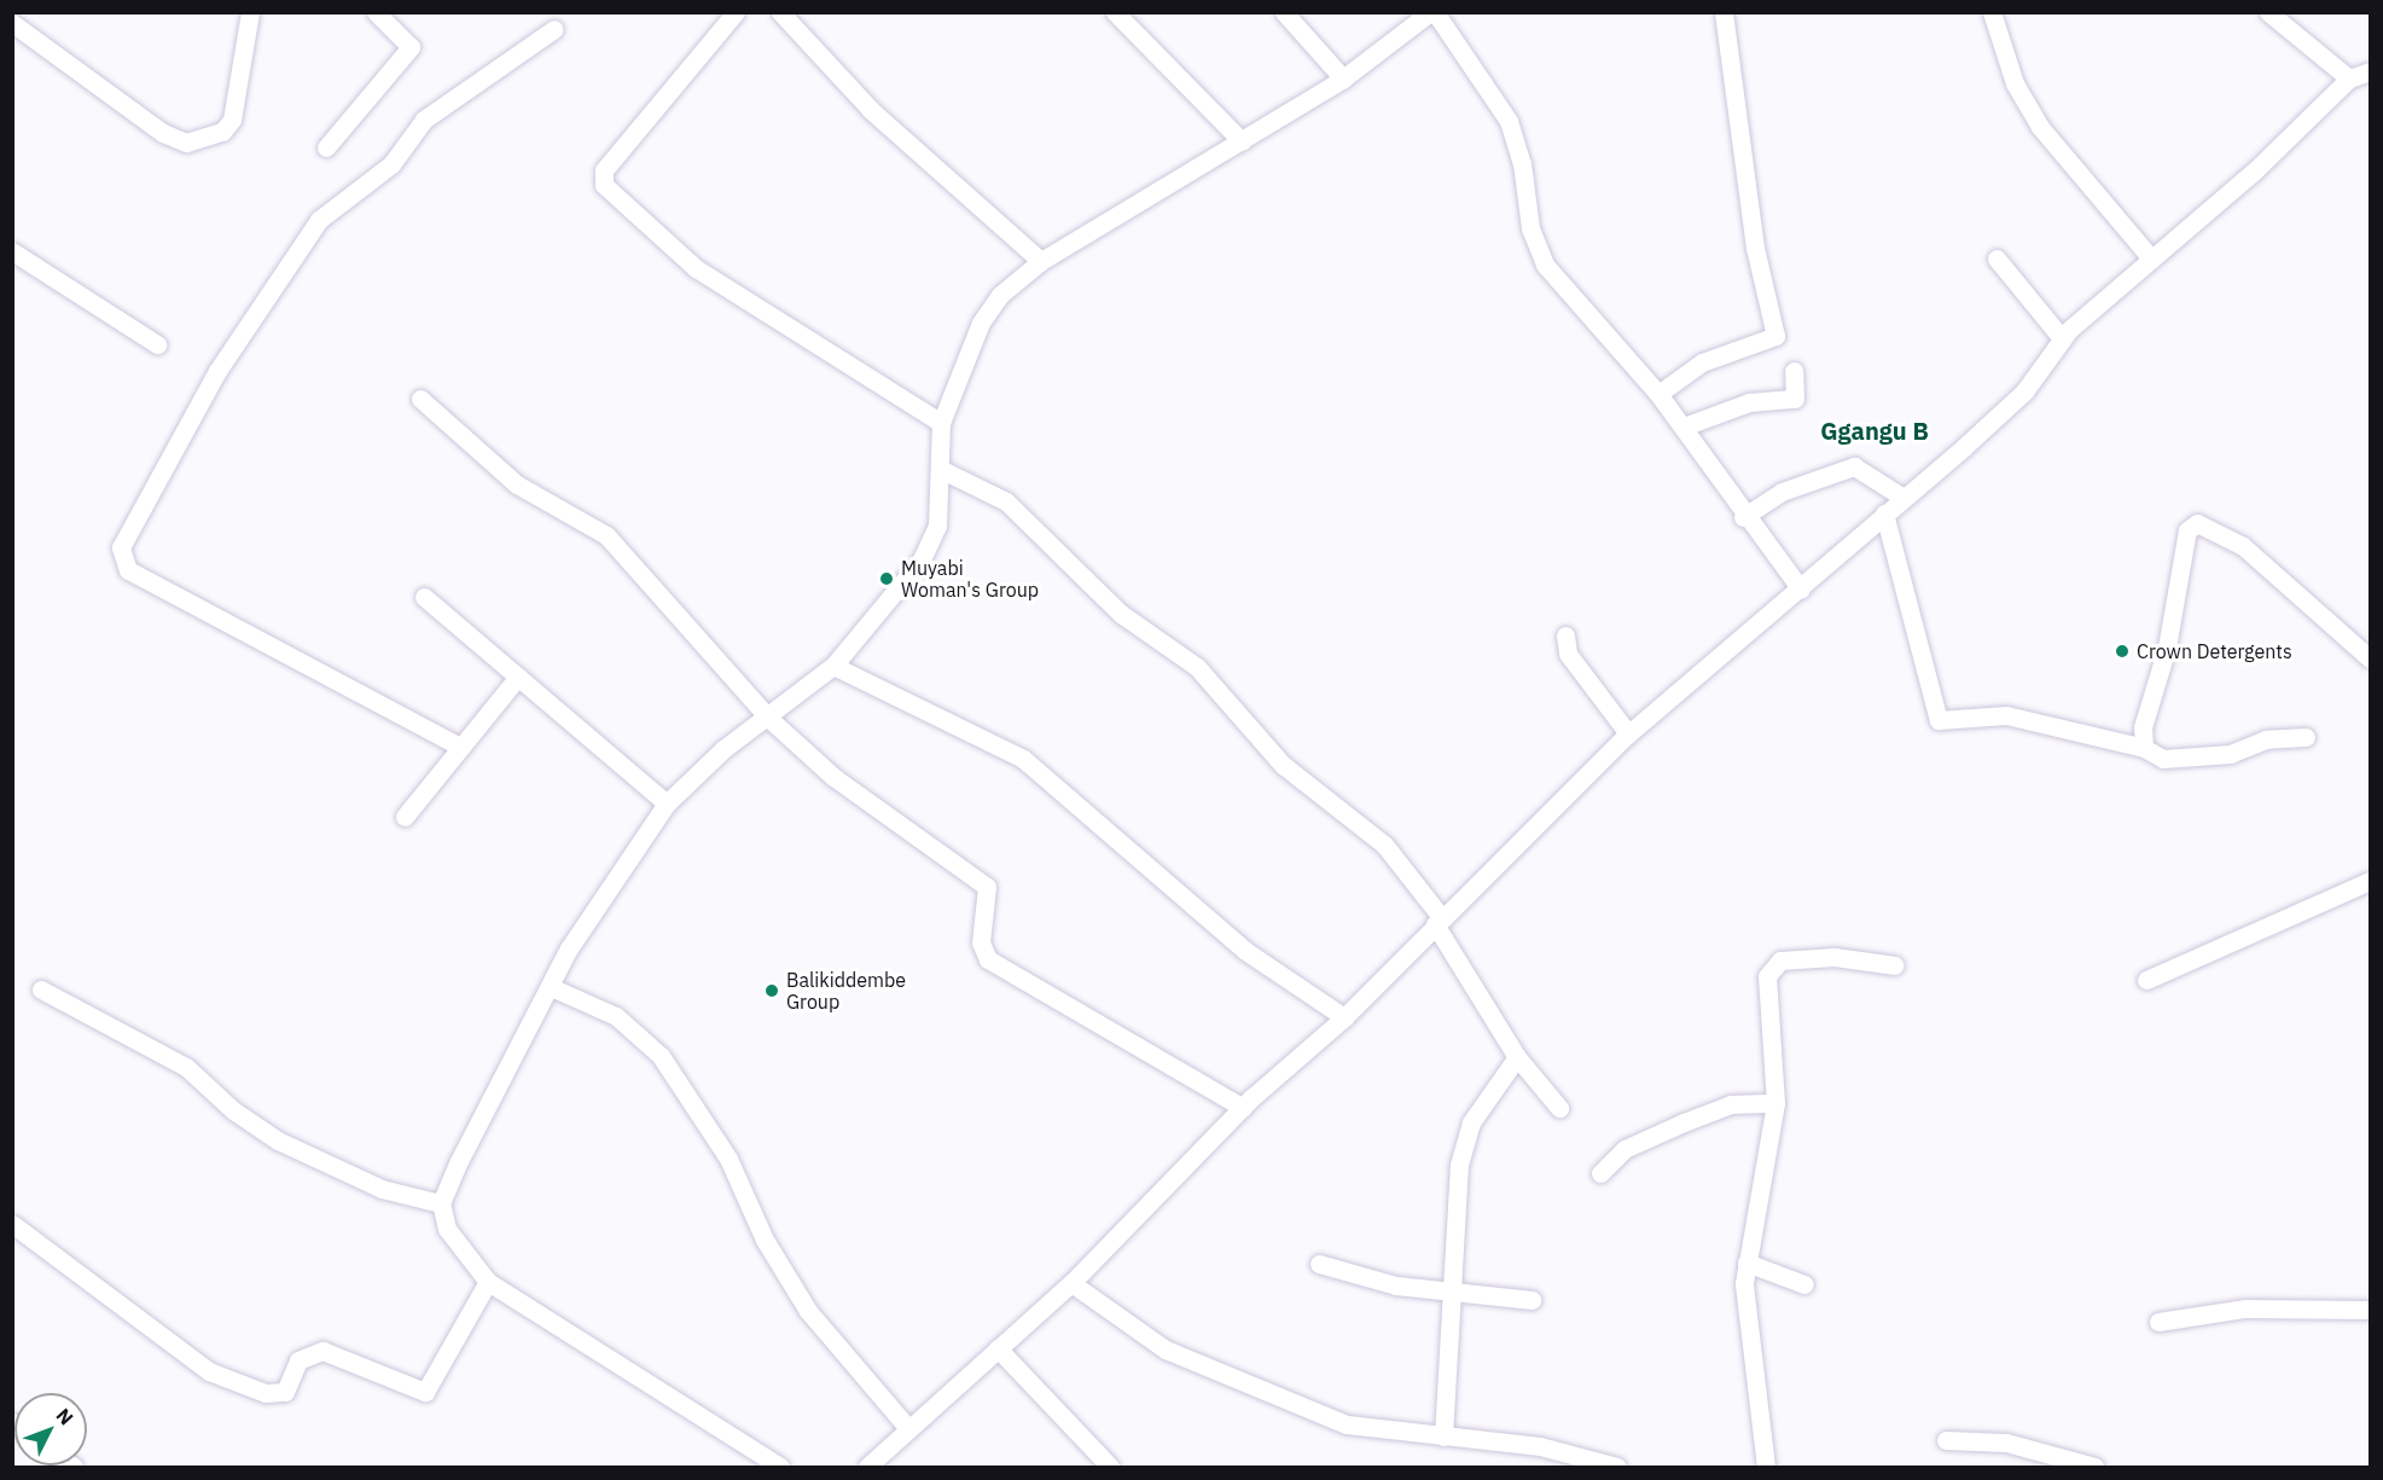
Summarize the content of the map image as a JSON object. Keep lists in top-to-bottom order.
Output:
{
  "districts": ["Ggangu B"],
  "places": ["Muyabi Woman's Group", "Crown Detergents", "Balikiddembe Group"],
  "north": "top right"
}
